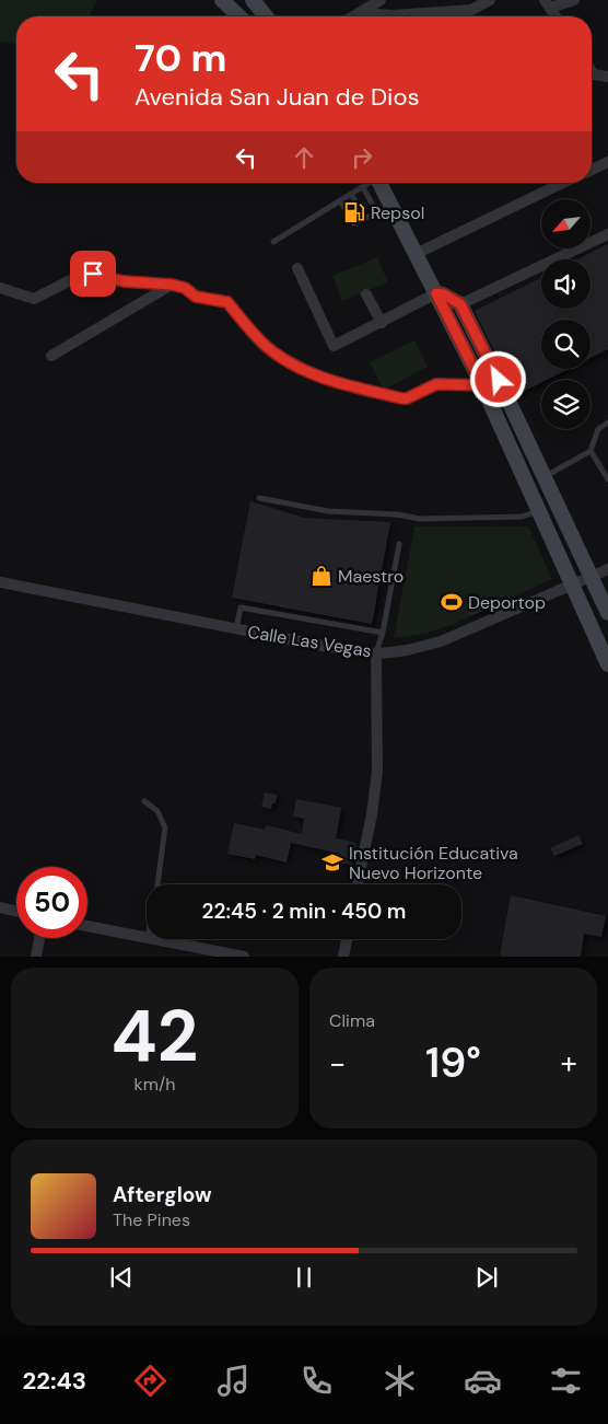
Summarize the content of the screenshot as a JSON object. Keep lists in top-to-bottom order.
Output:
{
  "streets": {
    "street": ["Calle Las Vegas"]
  },
  "places": {
    "fuel station": ["Repsol"],
    "shop": ["Maestro"],
    "sports": ["Deportop"],
    "school or university": ["Institución Educativa Nuevo Horizonte"]
  },
  "north": "bottom left",
  "page": {
    "turn": ["70 m", "Avenida San Juan de Dios"],
    "limit": "50",
    "trip": "22:45 · 2 min · 450 m",
    "tile": [
      ["42", "km/h"],
      "Clima"
    ],
    "heat": ["−", "19°", "+"],
    "song": ["Afterglow", "The Pines"],
    "tabs": "22:43"
  }
}
